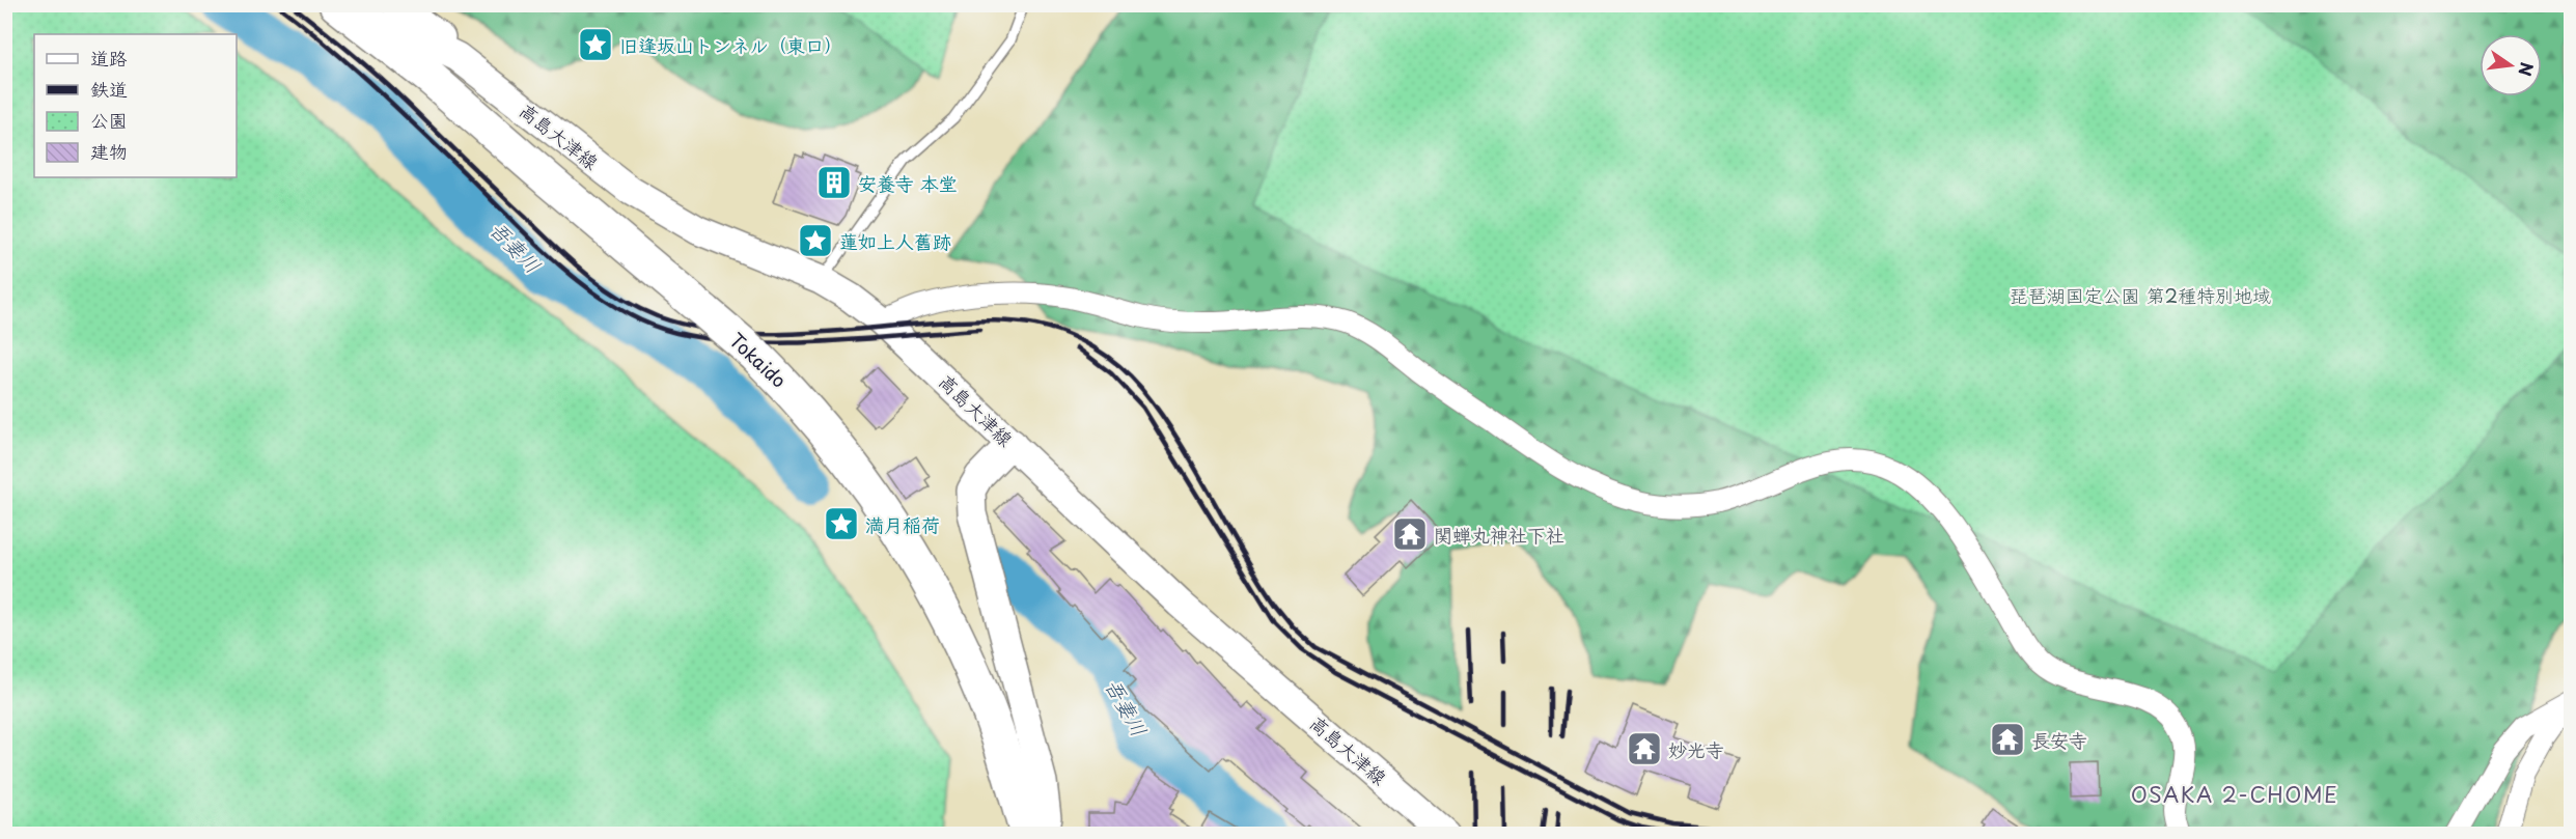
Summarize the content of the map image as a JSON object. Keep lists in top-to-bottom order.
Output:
{
  "streets": {
    "highway": ["Tokaido"],
    "main road": ["高島大津線"]
  },
  "districts": ["OSAKA 2-CHOME"],
  "water": ["吾妻川"],
  "parks": ["琵琶湖国定公園 第2種特別地域"],
  "places": {
    "place": ["旧逢坂山トンネル（東口）", "蓮如上人舊跡", "満月稲荷"],
    "building": ["安養寺 本堂"],
    "temple": ["関蝉丸神社下社", "長安寺", "妙光寺"]
  },
  "legend": [
    "道路",
    "鉄道",
    "公園",
    "建物"
  ],
  "north": "right"
}
